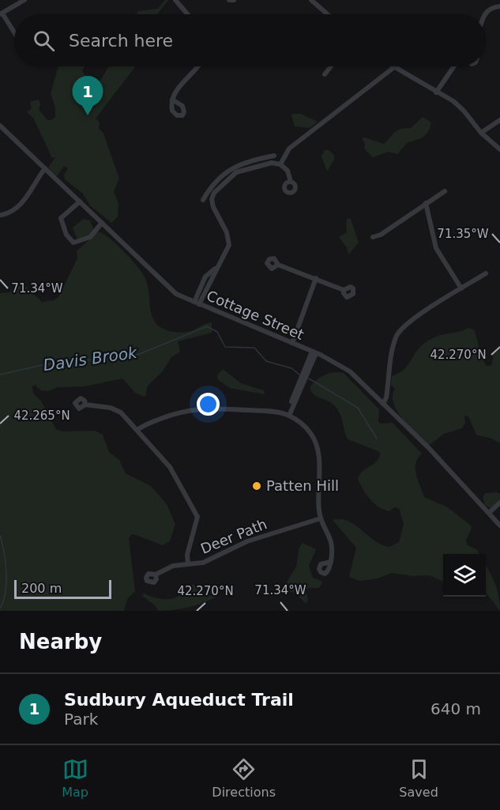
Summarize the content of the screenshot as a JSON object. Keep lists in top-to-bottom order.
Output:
{
  "streets": {
    "street": ["Cottage Street", "Deer Path"]
  },
  "water": ["Davis Brook"],
  "places": ["Patten Hill"],
  "scale_bar": "200 m",
  "page": {
    "search": "Search here",
    "pins": "1",
    "scale": "200 m",
    "heading": "Nearby",
    "list": [
      {
        "mark": "1",
        "name": "Sudbury Aqueduct Trail",
        "note": "Park",
        "value": "640 m"
      }
    ],
    "nav": ["Map", "Directions", "Saved"]
  },
  "coordinates": [
    "71.35°W",
    "71.34°W",
    "42.270°N",
    "42.265°N"
  ]
}
